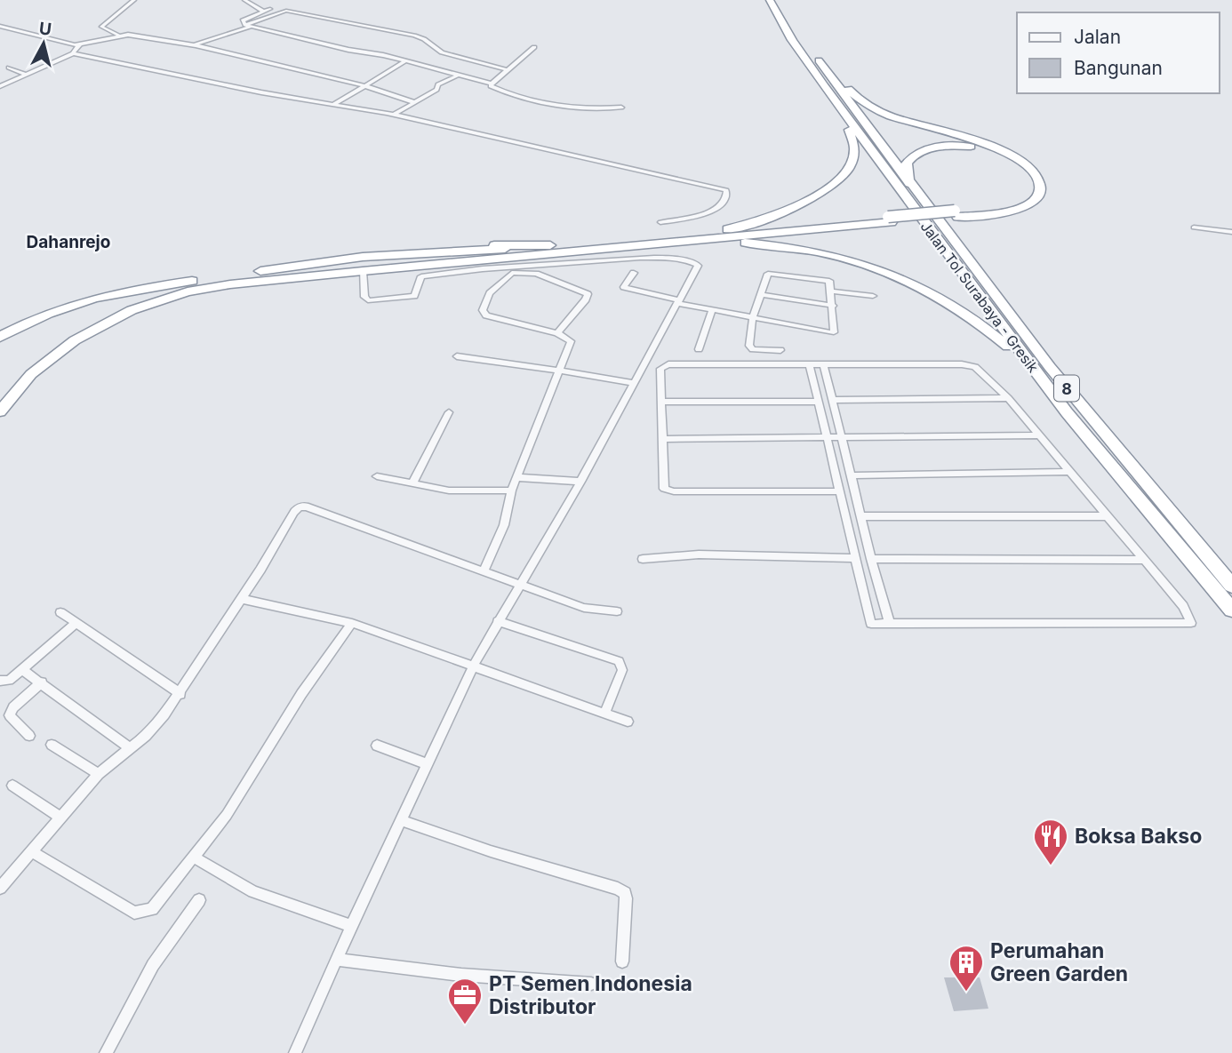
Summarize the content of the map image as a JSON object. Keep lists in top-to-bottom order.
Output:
{
  "streets": {
    "highway": ["Jalan Tol Surabaya - Gresik", "8"]
  },
  "districts": ["Dahanrejo"],
  "places": {
    "restaurant": ["Boksa Bakso"],
    "building": ["Perumahan Green Garden"],
    "office": ["PT Semen Indonesia Distributor"]
  },
  "legend": ["Jalan", "Bangunan"],
  "north": "top"
}
